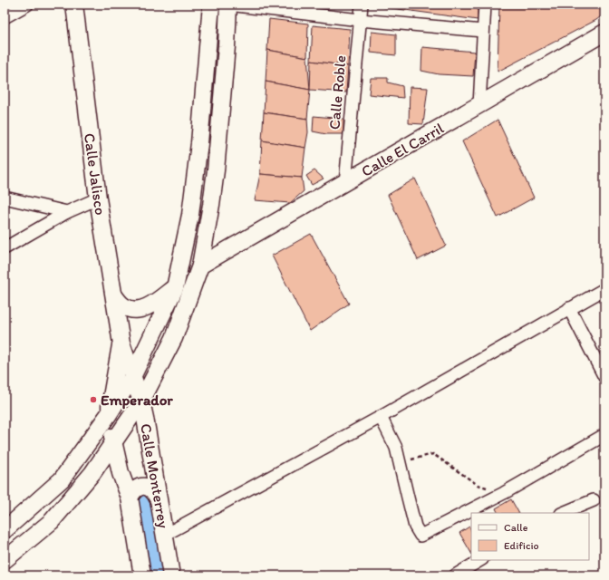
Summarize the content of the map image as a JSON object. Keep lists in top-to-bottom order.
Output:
{
  "streets": {
    "main road": ["Calle El Carril", "Calle Jalisco", "Calle Monterrey"],
    "street": ["Calle Roble"]
  },
  "crossings": [
    ["Calle Roble", "Calle El Carril"],
    ["Calle Jalisco", "Calle Monterrey"]
  ],
  "places": ["Emperador"],
  "legend": ["Calle", "Edificio"]
}
